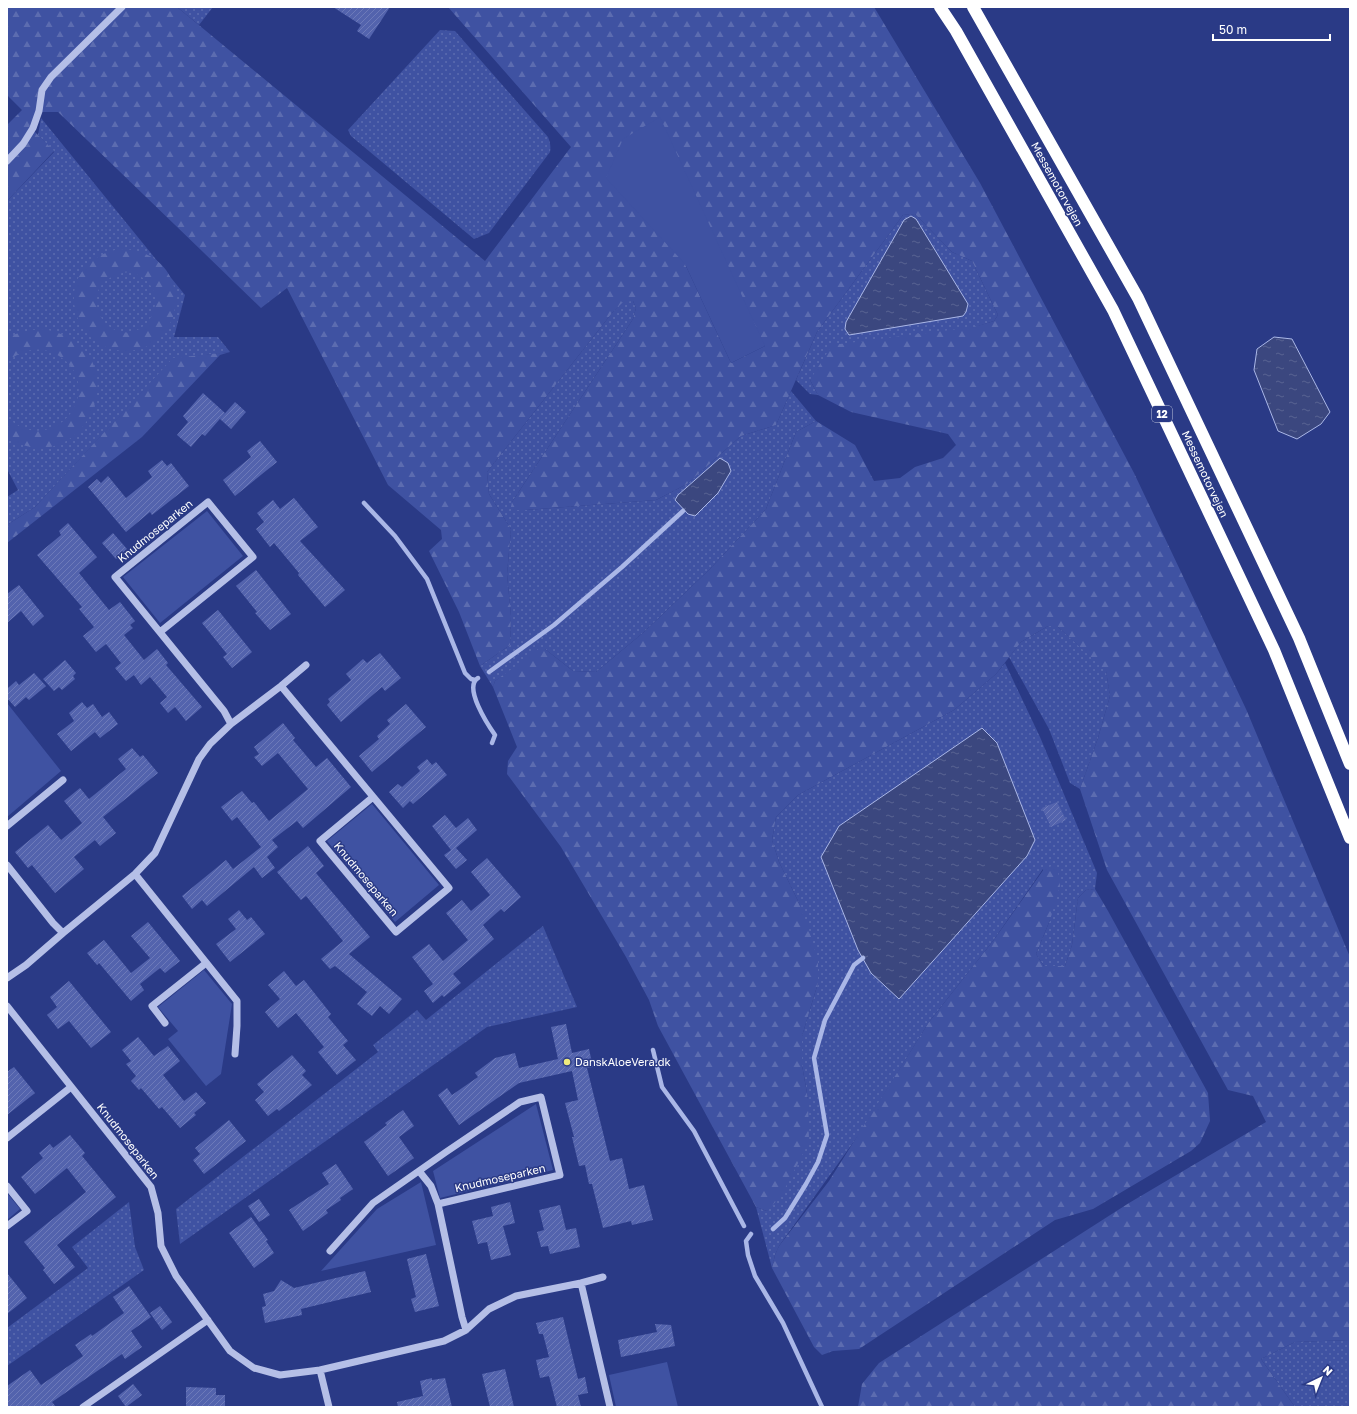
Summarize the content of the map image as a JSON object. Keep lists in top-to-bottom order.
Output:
{
  "streets": {
    "highway": ["Messemotorvejen", "12"],
    "street": ["Knudmoseparken"]
  },
  "places": ["DanskAloeVera.dk"],
  "scale_bar": "50 m",
  "north": "top right"
}
